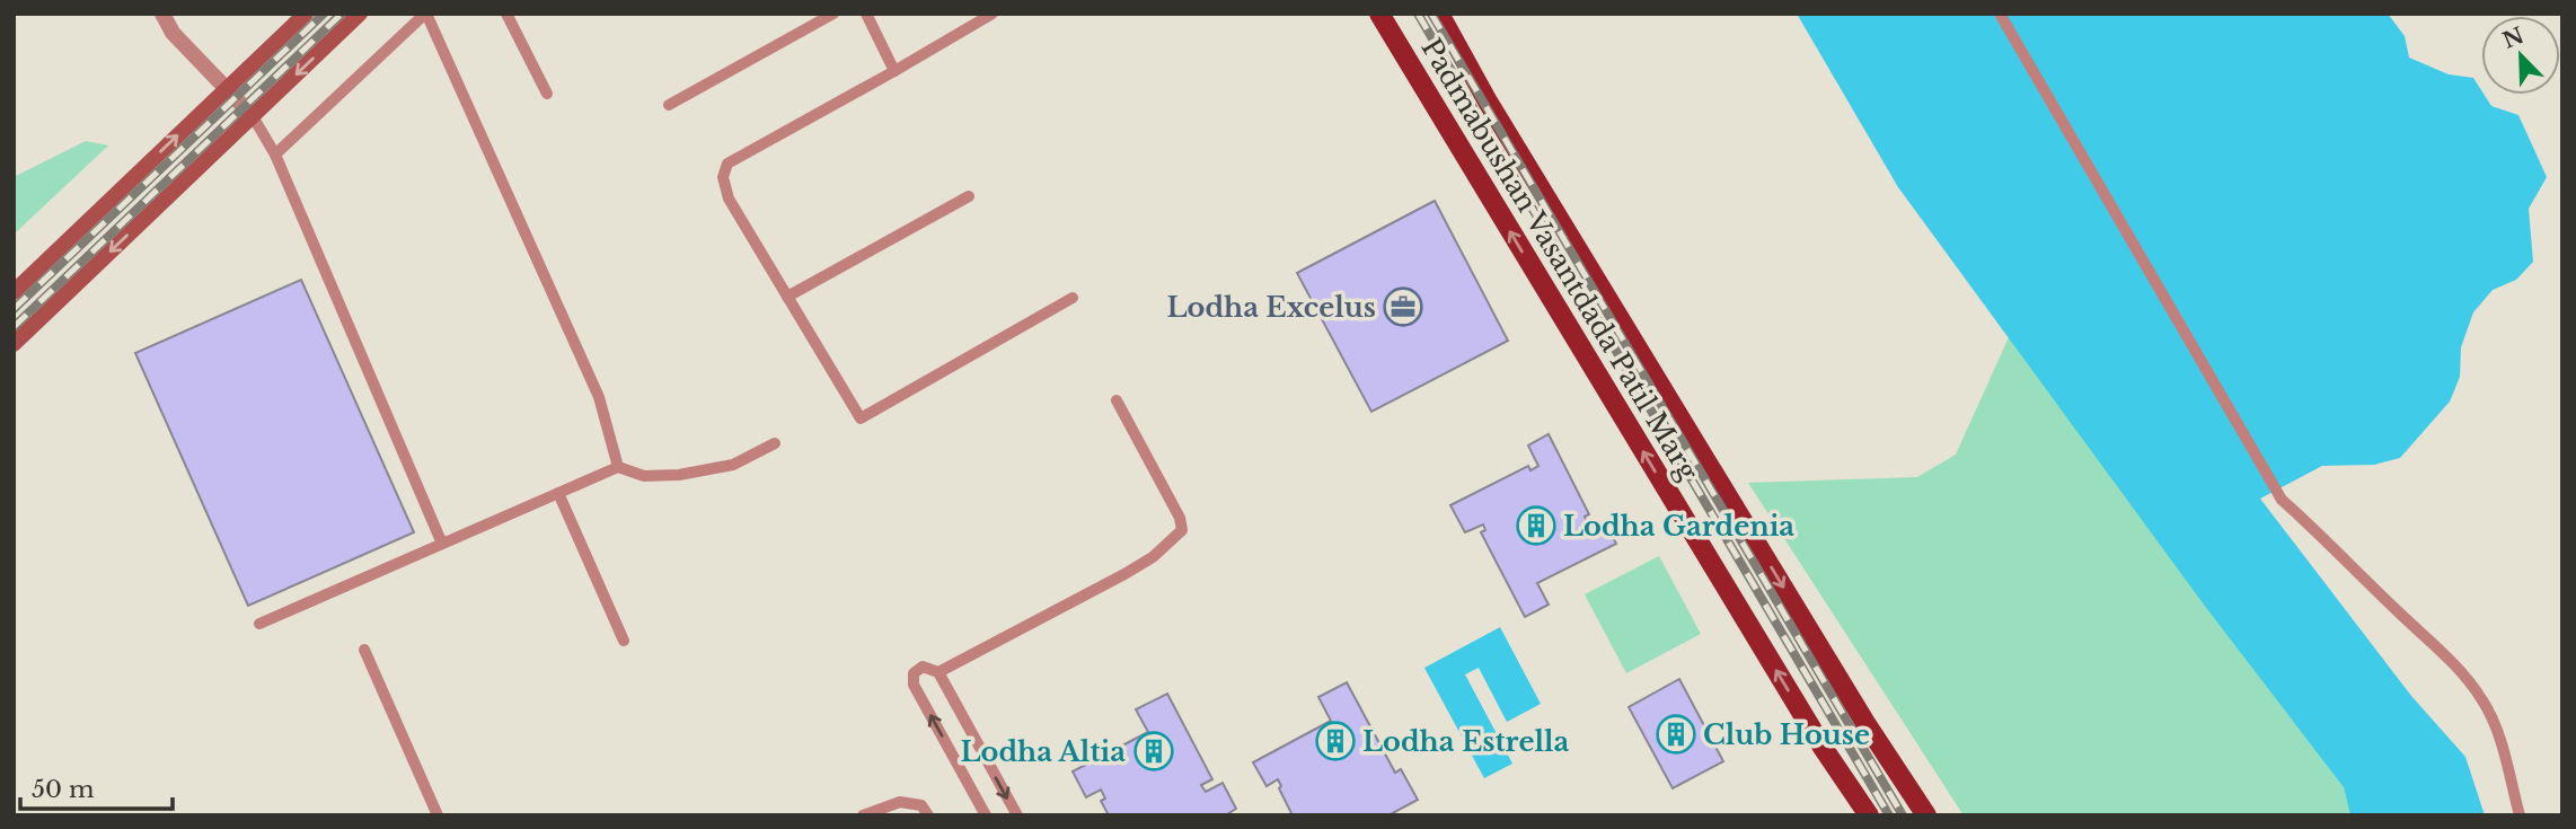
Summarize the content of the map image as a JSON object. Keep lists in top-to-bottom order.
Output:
{
  "streets": {
    "main road": ["Padmabushan Vasantdada Patil Marg"]
  },
  "places": {
    "office": ["Lodha Excelus"],
    "building": [
      "Lodha Gardenia",
      "Club House",
      "Lodha Estrella",
      "Lodha Altia"
    ]
  },
  "scale_bar": "50 m",
  "north": "top left"
}
